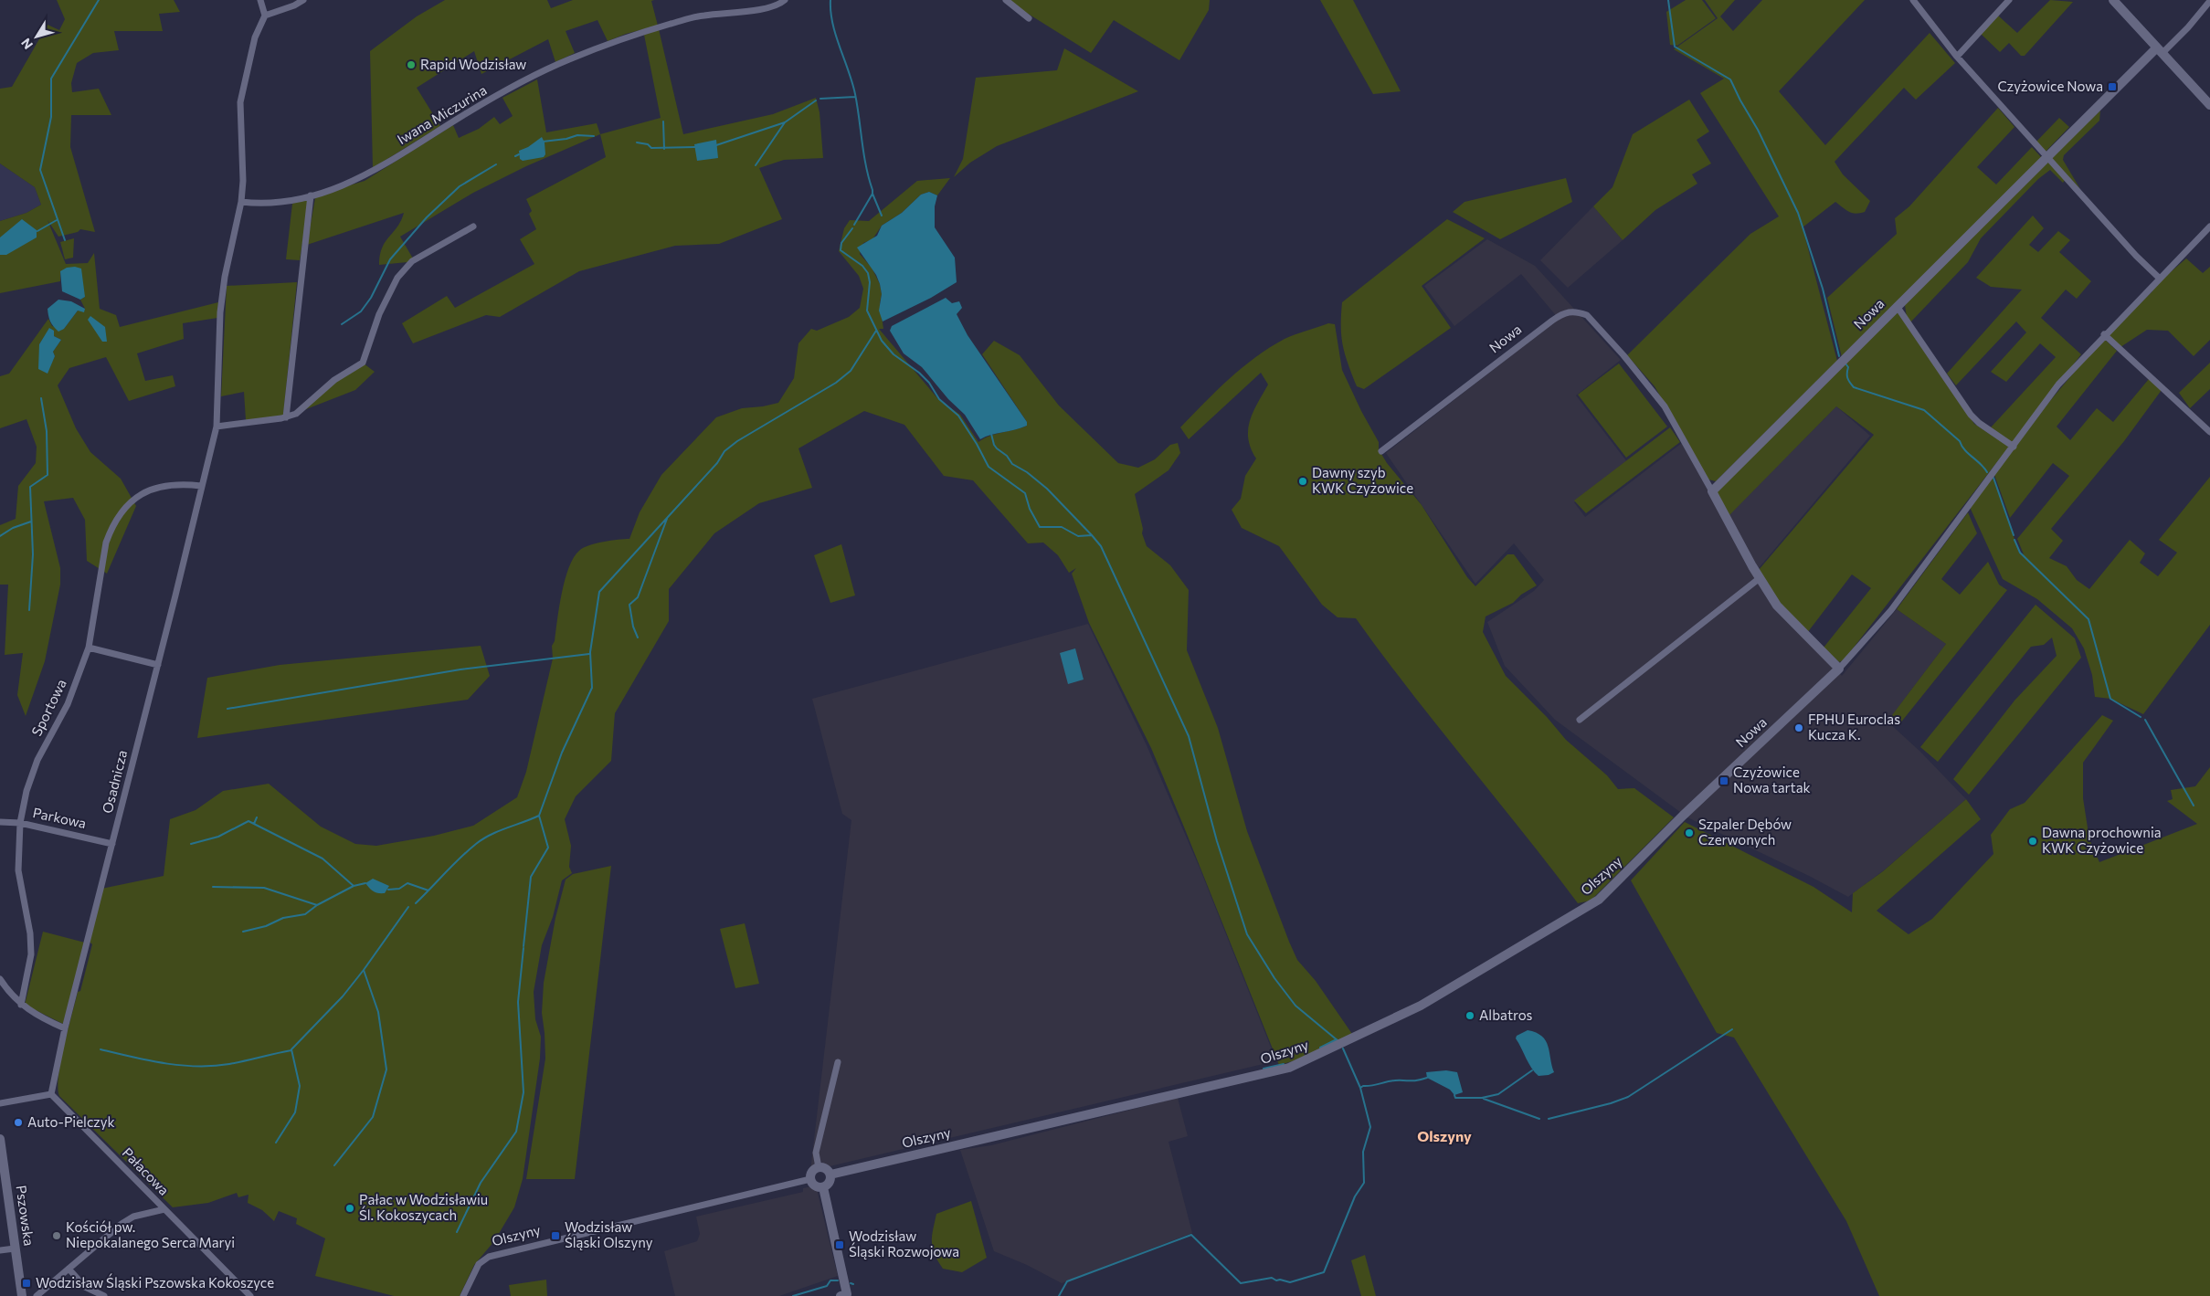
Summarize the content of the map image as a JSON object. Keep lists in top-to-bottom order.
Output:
{
  "streets": {
    "street": [
      "Iwana Miczurina",
      "Nowa",
      "Sportowa",
      "Osadnicza",
      "Parkowa",
      "Olszyny",
      "Pałacowa",
      "Pszowska"
    ]
  },
  "crossings": [
    ["Nowa", "Olszyny"],
    ["Sportowa", "Osadnicza"],
    ["Sportowa", "Parkowa"],
    ["Osadnicza", "Parkowa"],
    ["Osadnicza", "Pałacowa"]
  ],
  "districts": ["Olszyny"],
  "places": {
    "other": [
      "Rapid Wodzisław",
      "Dawny szyb KWK Czyżowice",
      "FPHU Euroclas Kucza K.",
      "Szpaler Dębów Czerwonych",
      "Dawna prochownia KWK Czyżowice",
      "Albatros",
      "Auto-Pielczyk",
      "Pałac w Wodzisławiu Śl. Kokoszycach",
      "Kościół pw. Niepokalanego Serca Maryi"
    ],
    "transit": [
      "Czyżowice Nowa",
      "Czyżowice Nowa tartak",
      "Wodzisław Śląski Olszyny",
      "Wodzisław Śląski Rozwojowa",
      "Wodzisław Śląski Pszowska Kokoszyce"
    ]
  },
  "north": "bottom left"
}
